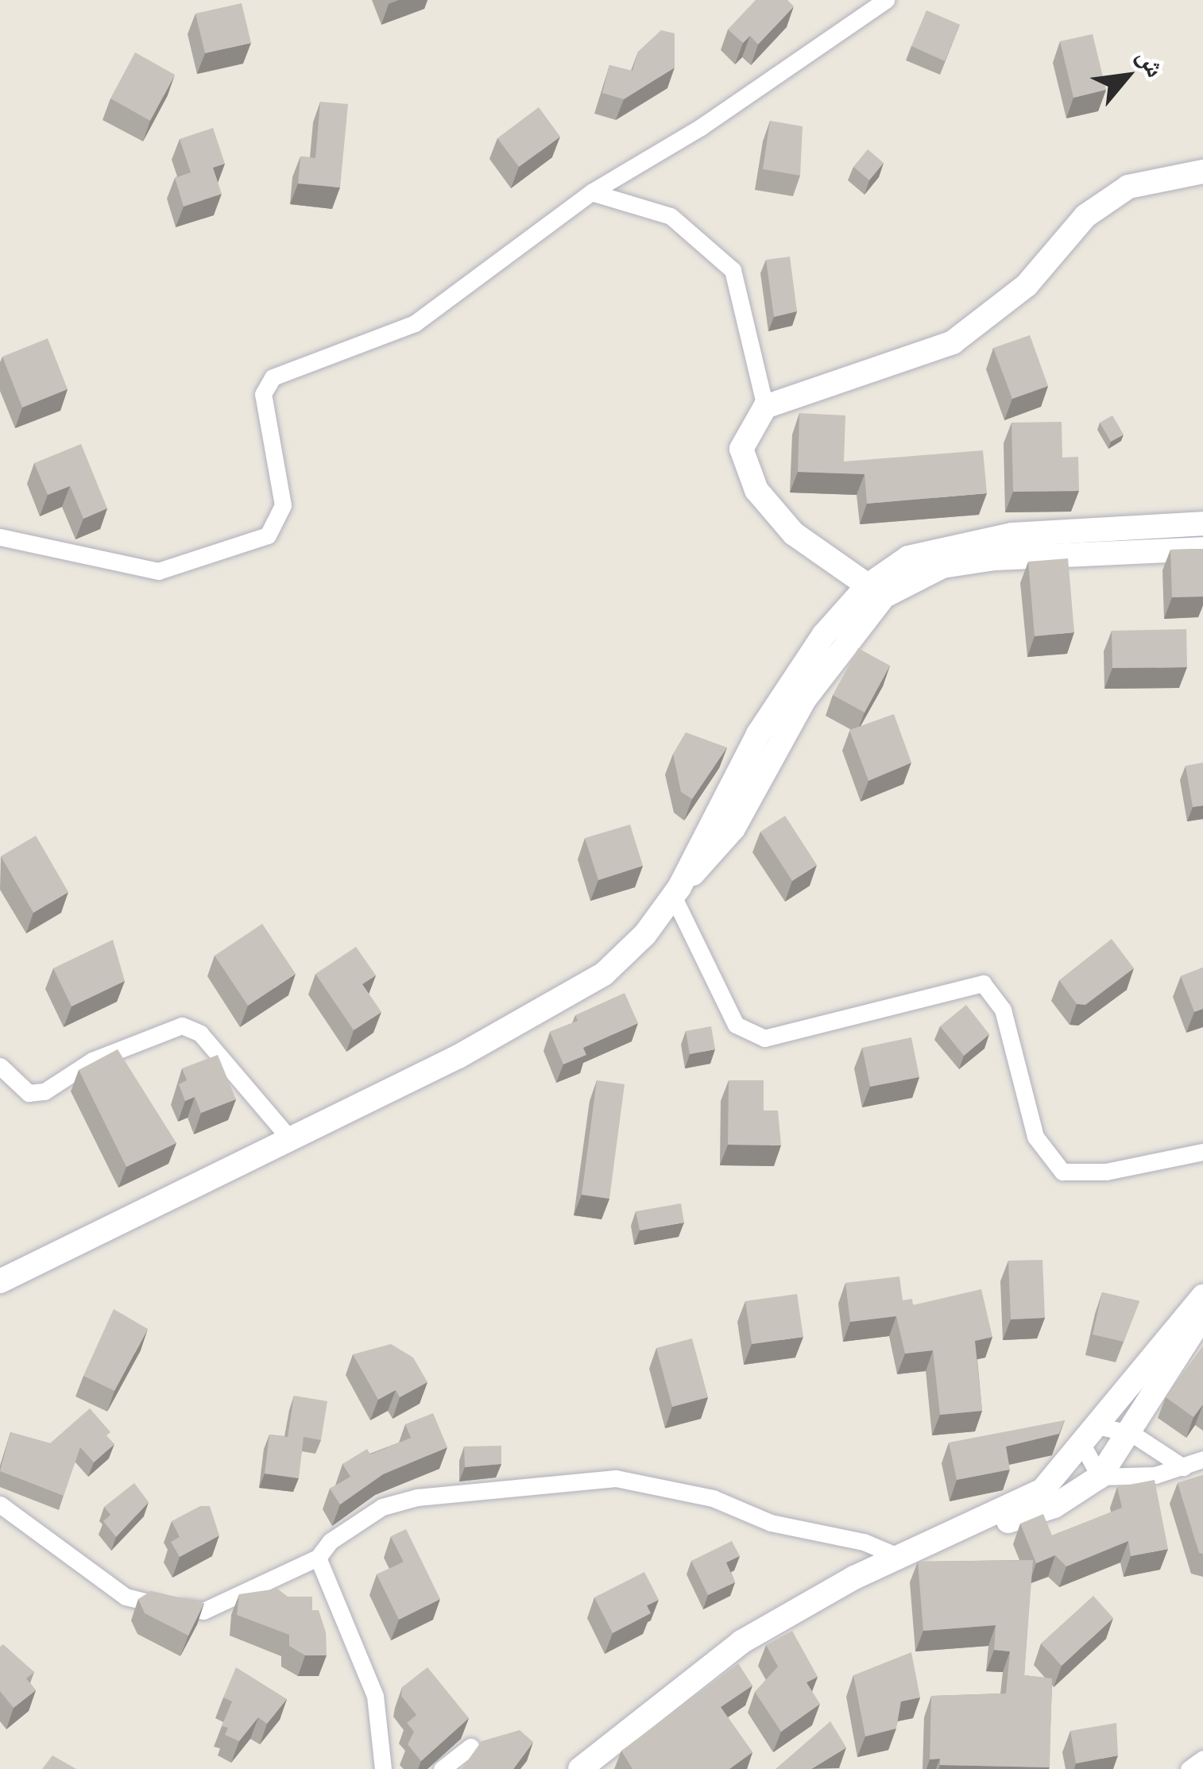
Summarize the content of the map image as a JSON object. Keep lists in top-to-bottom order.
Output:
{
  "north": "top right"
}
